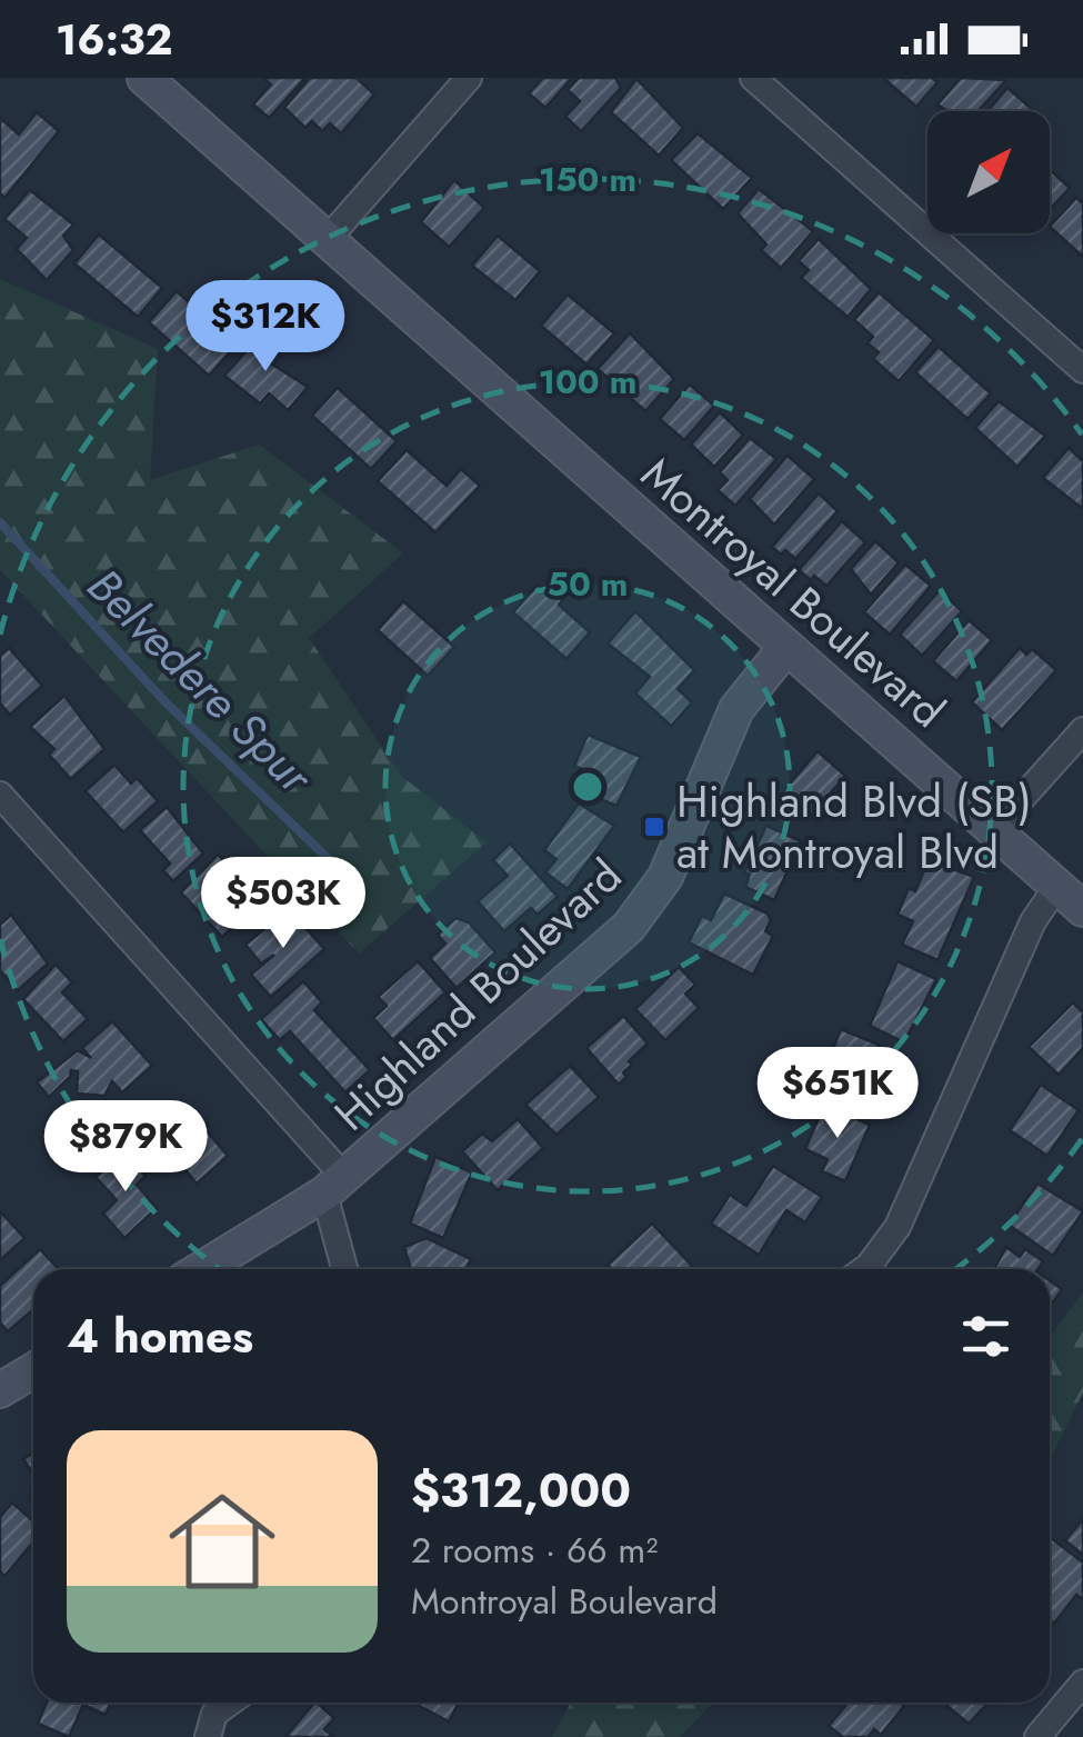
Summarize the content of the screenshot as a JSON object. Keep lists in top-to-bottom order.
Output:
{
  "streets": {
    "street": ["Montroyal Boulevard", "Highland Boulevard"]
  },
  "crossings": [
    ["Montroyal Boulevard", "Highland Boulevard"]
  ],
  "water": ["Belvedere Spur"],
  "places": {
    "transit": ["Highland Blvd (SB) at Montroyal Blvd"]
  },
  "north": "top right",
  "page": {
    "status": "16:32",
    "price": [
      "$312K",
      "$503K",
      "$651K",
      "$879K"
    ],
    "heading": "4 homes",
    "list": [
      {
        "name": "$312,000",
        "note": "2 rooms · 66 m² · Montroyal Boulevard"
      }
    ]
  },
  "rings": ["150 m", "100 m", "50 m"]
}
